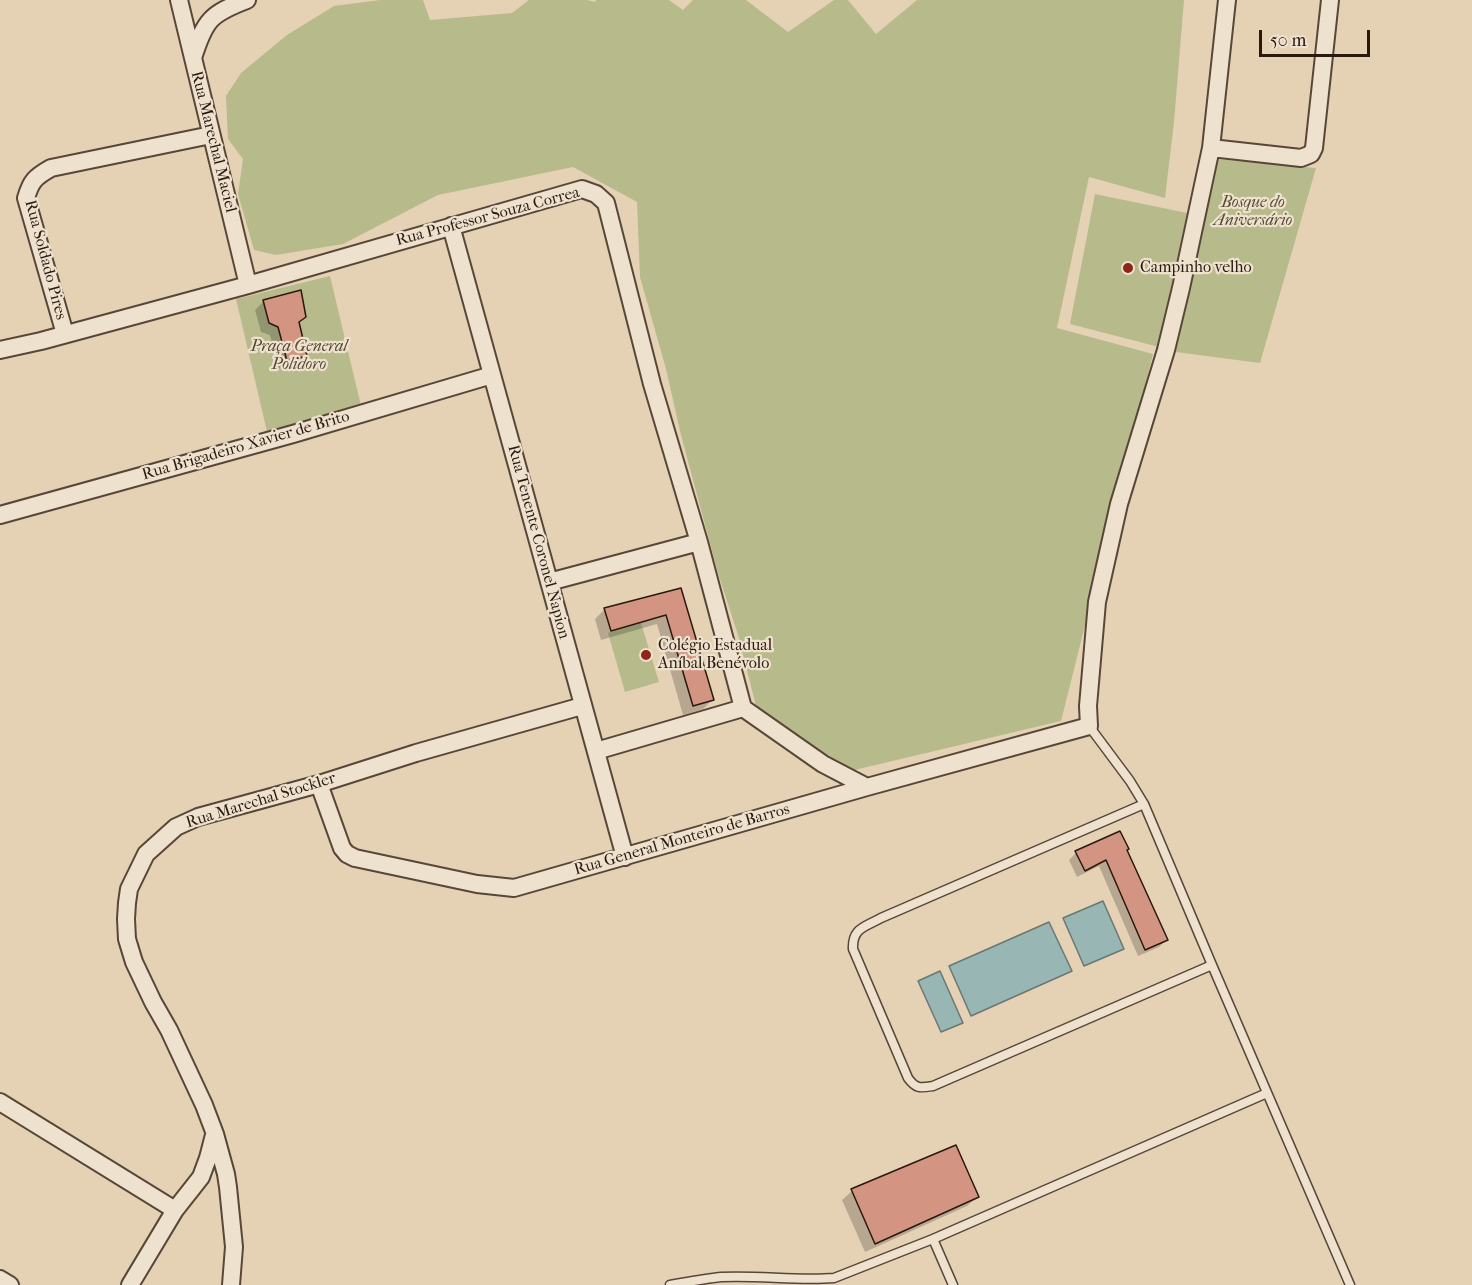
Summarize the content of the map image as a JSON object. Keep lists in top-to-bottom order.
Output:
{
  "streets": {
    "street": [
      "Rua Marechal Maciel",
      "Rua Professor Souza Correa",
      "Rua Soldado Pires",
      "Rua Brigadeiro Xavier de Brito",
      "Rua Tenente Coronel Napion",
      "Rua Marechal Stockler",
      "Rua General Monteiro de Barros"
    ]
  },
  "crossings": [
    ["Rua Marechal Maciel", "Rua Professor Souza Correa"],
    ["Rua Marechal Maciel", "Rua Soldado Pires"],
    ["Rua Professor Souza Correa", "Rua Soldado Pires"],
    ["Rua Professor Souza Correa", "Rua Tenente Coronel Napion"],
    ["Rua Brigadeiro Xavier de Brito", "Rua Tenente Coronel Napion"],
    ["Rua Tenente Coronel Napion", "Rua Marechal Stockler"],
    ["Rua Tenente Coronel Napion", "Rua General Monteiro de Barros"],
    ["Rua Marechal Stockler", "Rua General Monteiro de Barros"]
  ],
  "parks": ["Bosque do Aniversário", "Praça General Polidoro"],
  "places": ["Campinho velho", "Colégio Estadual Aníbal Benévolo"],
  "scale_bar": "50 m"
}
